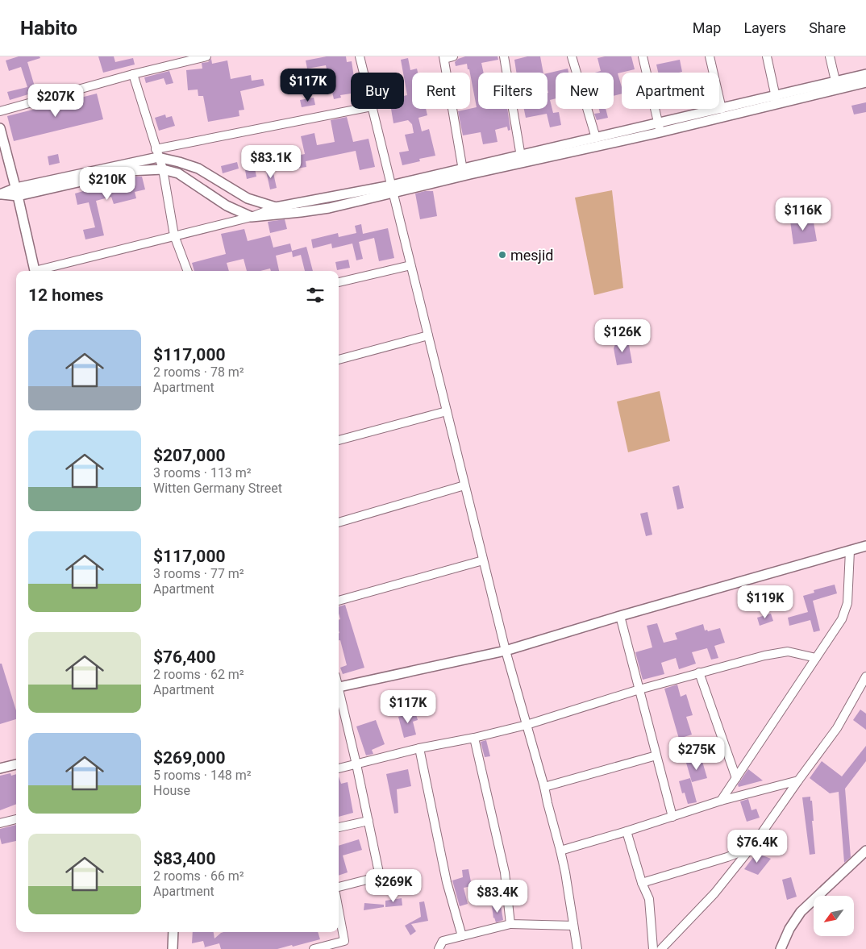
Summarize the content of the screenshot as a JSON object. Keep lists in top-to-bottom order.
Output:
{
  "places": ["mesjid"],
  "north": "bottom left",
  "page": {
    "header": "Habito",
    "nav": ["Map", "Layers", "Share"],
    "price": [
      "$117K",
      "$207K",
      "$83.1K",
      "$210K",
      "$116K",
      "$126K",
      "$119K",
      "$117K",
      "$275K",
      "$76.4K",
      "$269K",
      "$83.4K"
    ],
    "chip": [
      "Buy",
      "Rent",
      "Filters",
      "New",
      "Apartment"
    ],
    "heading": "12 homes",
    "list": [
      {
        "name": "$117,000",
        "note": "2 rooms · 78 m² · Apartment"
      },
      {
        "name": "$207,000",
        "note": "3 rooms · 113 m² · Witten Germany Street"
      },
      {
        "name": "$117,000",
        "note": "3 rooms · 77 m² · Apartment"
      },
      {
        "name": "$76,400",
        "note": "2 rooms · 62 m² · Apartment"
      },
      {
        "name": "$269,000",
        "note": "5 rooms · 148 m² · House"
      },
      {
        "name": "$83,400",
        "note": "2 rooms · 66 m² · Apartment"
      }
    ]
  }
}
